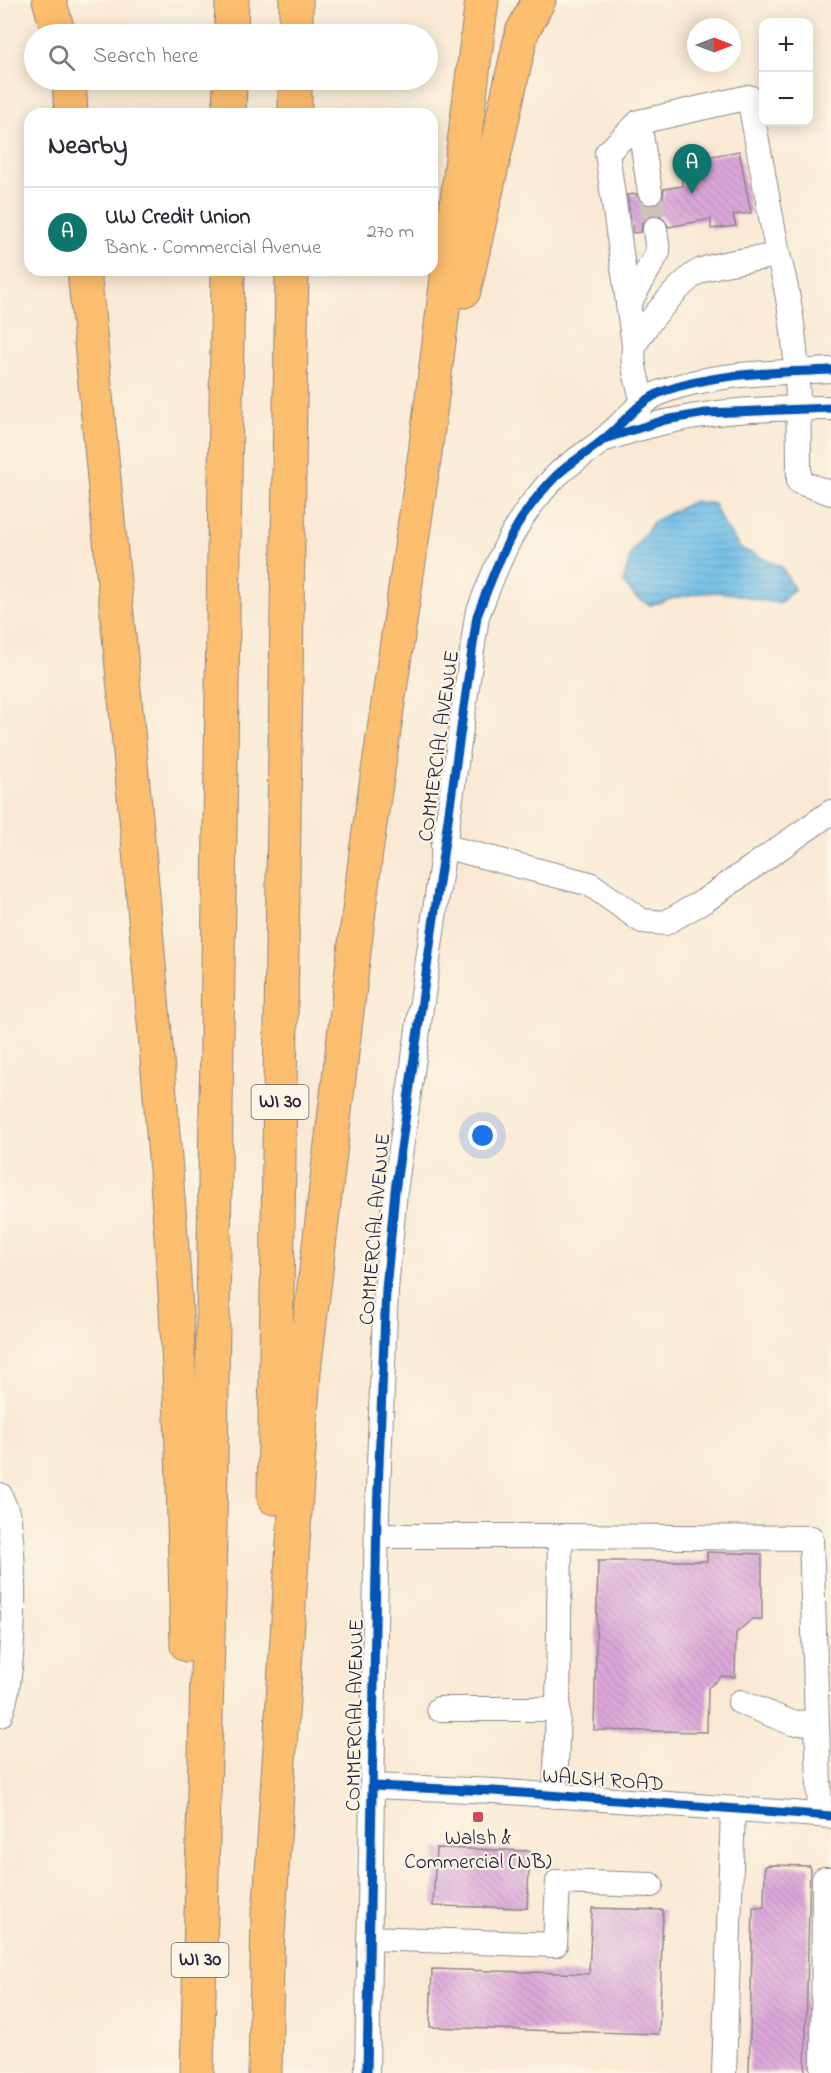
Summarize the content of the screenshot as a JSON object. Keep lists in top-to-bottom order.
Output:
{
  "streets": {
    "highway": ["WI 30"],
    "street": ["COMMERCIAL AVENUE", "WALSH ROAD"]
  },
  "crossings": [
    ["COMMERCIAL AVENUE", "WALSH ROAD"]
  ],
  "places": {
    "transit": ["Walsh & Commercial (NB)"]
  },
  "north": "right",
  "page": {
    "map_buttons": ["+", "−"],
    "search": "Search here",
    "heading": "Nearby",
    "pins": "A",
    "list": [
      {
        "mark": "A",
        "name": "UW Credit Union",
        "note": "Bank · Commercial Avenue",
        "value": "270 m"
      }
    ]
  }
}
